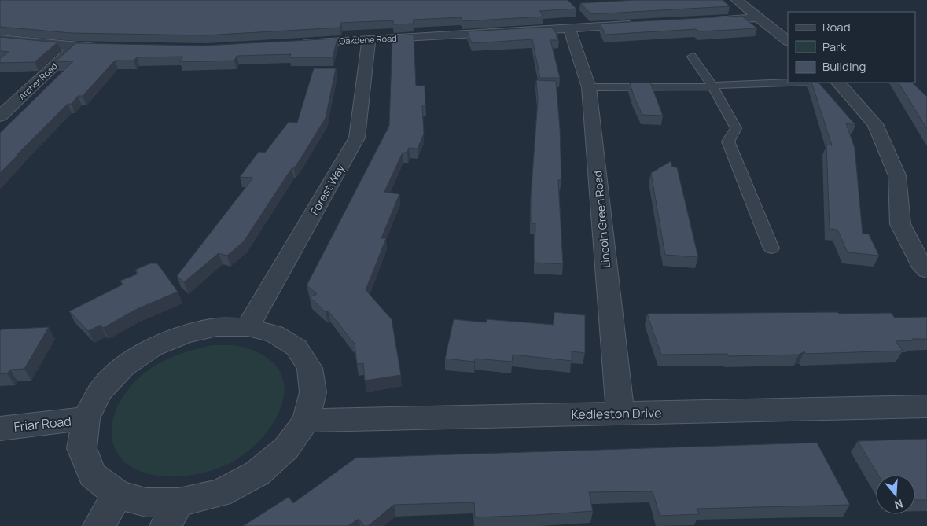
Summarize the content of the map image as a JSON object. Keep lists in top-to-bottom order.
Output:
{
  "streets": {
    "street": [
      "Oakdene Road",
      "Archer Road",
      "Forest Way",
      "Lincoln Green Road",
      "Kedleston Drive",
      "Friar Road"
    ]
  },
  "crossings": [
    ["Oakdene Road", "Forest Way"],
    ["Oakdene Road", "Lincoln Green Road"],
    ["Lincoln Green Road", "Kedleston Drive"]
  ],
  "legend": ["Road", "Park", "Building"],
  "north": "bottom"
}
